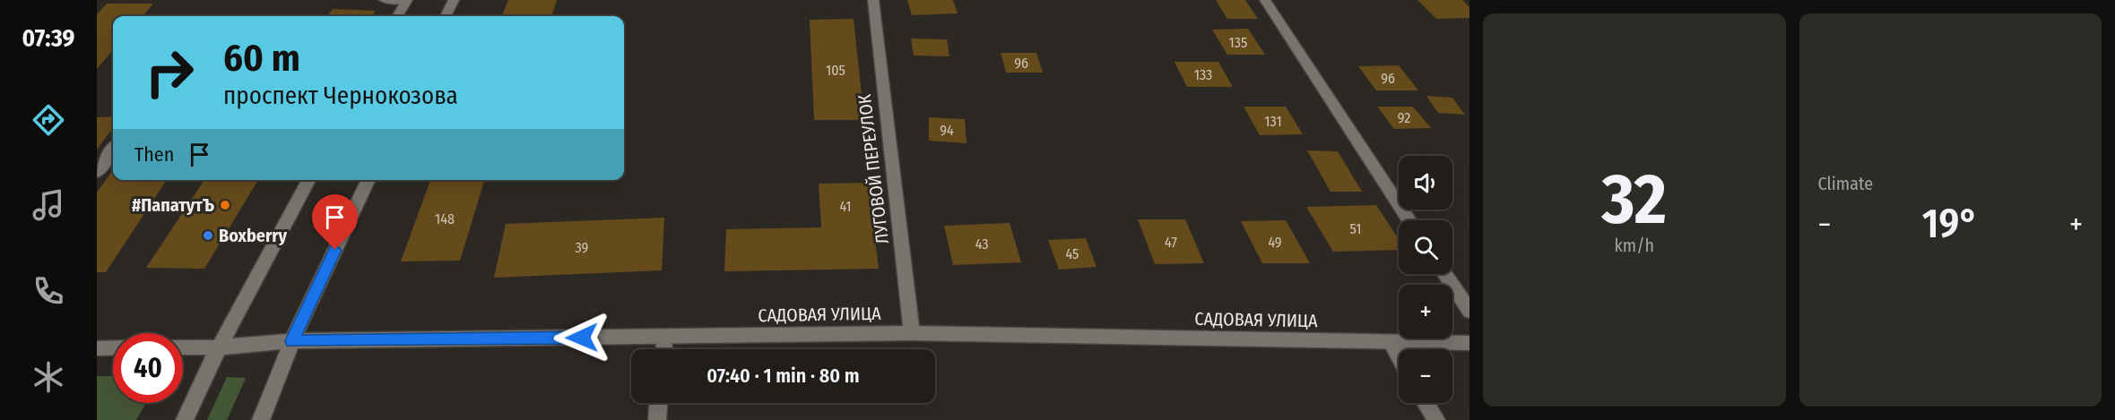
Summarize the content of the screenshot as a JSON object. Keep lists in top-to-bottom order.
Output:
{
  "streets": {
    "street": ["ЛУГОВОЙ ПЕРЕУЛОК", "САДОВАЯ УЛИЦА"]
  },
  "crossings": [
    ["ЛУГОВОЙ ПЕРЕУЛОК", "САДОВАЯ УЛИЦА"]
  ],
  "places": ["#ПапатутЪ", "Boxberry"],
  "house_numbers": [
    "135",
    "96",
    "105",
    "133",
    "96",
    "92",
    "131",
    "94",
    "41",
    "148",
    "51",
    "47",
    "49",
    "43",
    "39",
    "45"
  ],
  "page": {
    "tabs": "07:39",
    "tile": [
      ["32", "km/h"],
      "Climate"
    ],
    "turn": ["60 m", "проспект Чернокозова"],
    "then": "Then",
    "map_buttons": ["+", "−"],
    "heat": ["−", "19°", "+"],
    "limit": "40",
    "trip": "07:40 · 1 min · 80 m"
  }
}
